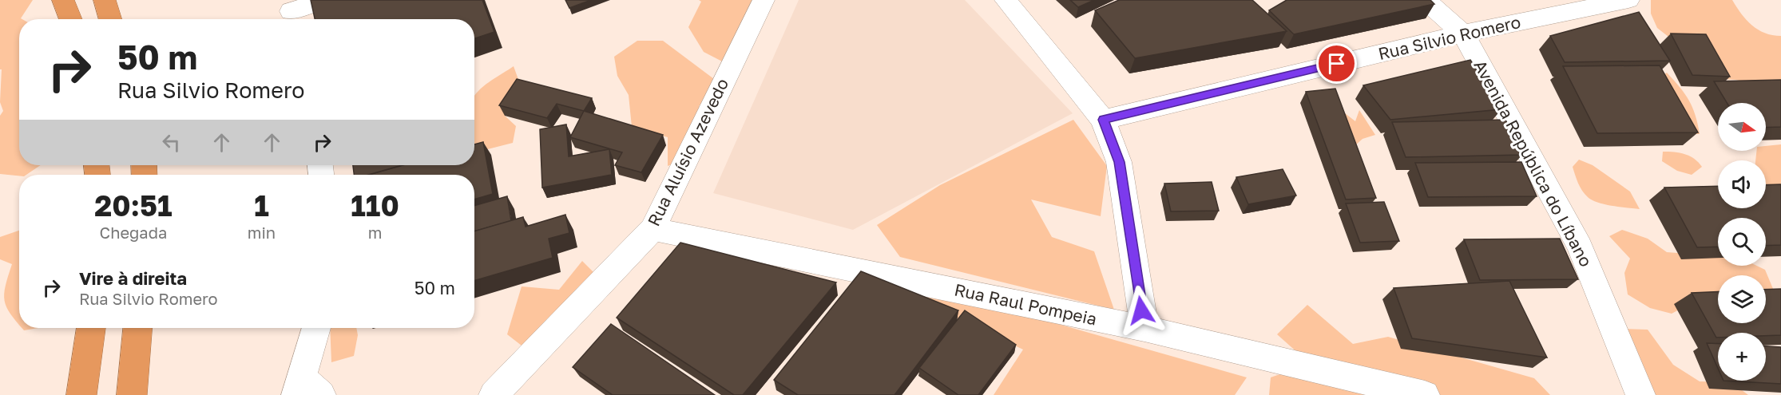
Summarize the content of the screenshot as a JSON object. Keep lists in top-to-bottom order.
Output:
{
  "streets": {
    "street": [
      "Rua Silvio Romero",
      "Rua Aluísio Azevedo",
      "Avenida República do Líbano",
      "Rua Raul Pompeia"
    ]
  },
  "crossings": [
    ["Rua Silvio Romero", "Avenida República do Líbano"],
    ["Rua Aluísio Azevedo", "Rua Raul Pompeia"]
  ],
  "north": "right",
  "page": {
    "turn": ["50 m", "Rua Silvio Romero"],
    "map_buttons": "+",
    "eta": [
      "20:51",
      "Chegada",
      "1",
      "min",
      "110",
      "m"
    ],
    "list": [
      {
        "name": "Vire à direita",
        "note": "Rua Silvio Romero",
        "value": "50 m"
      }
    ]
  }
}
